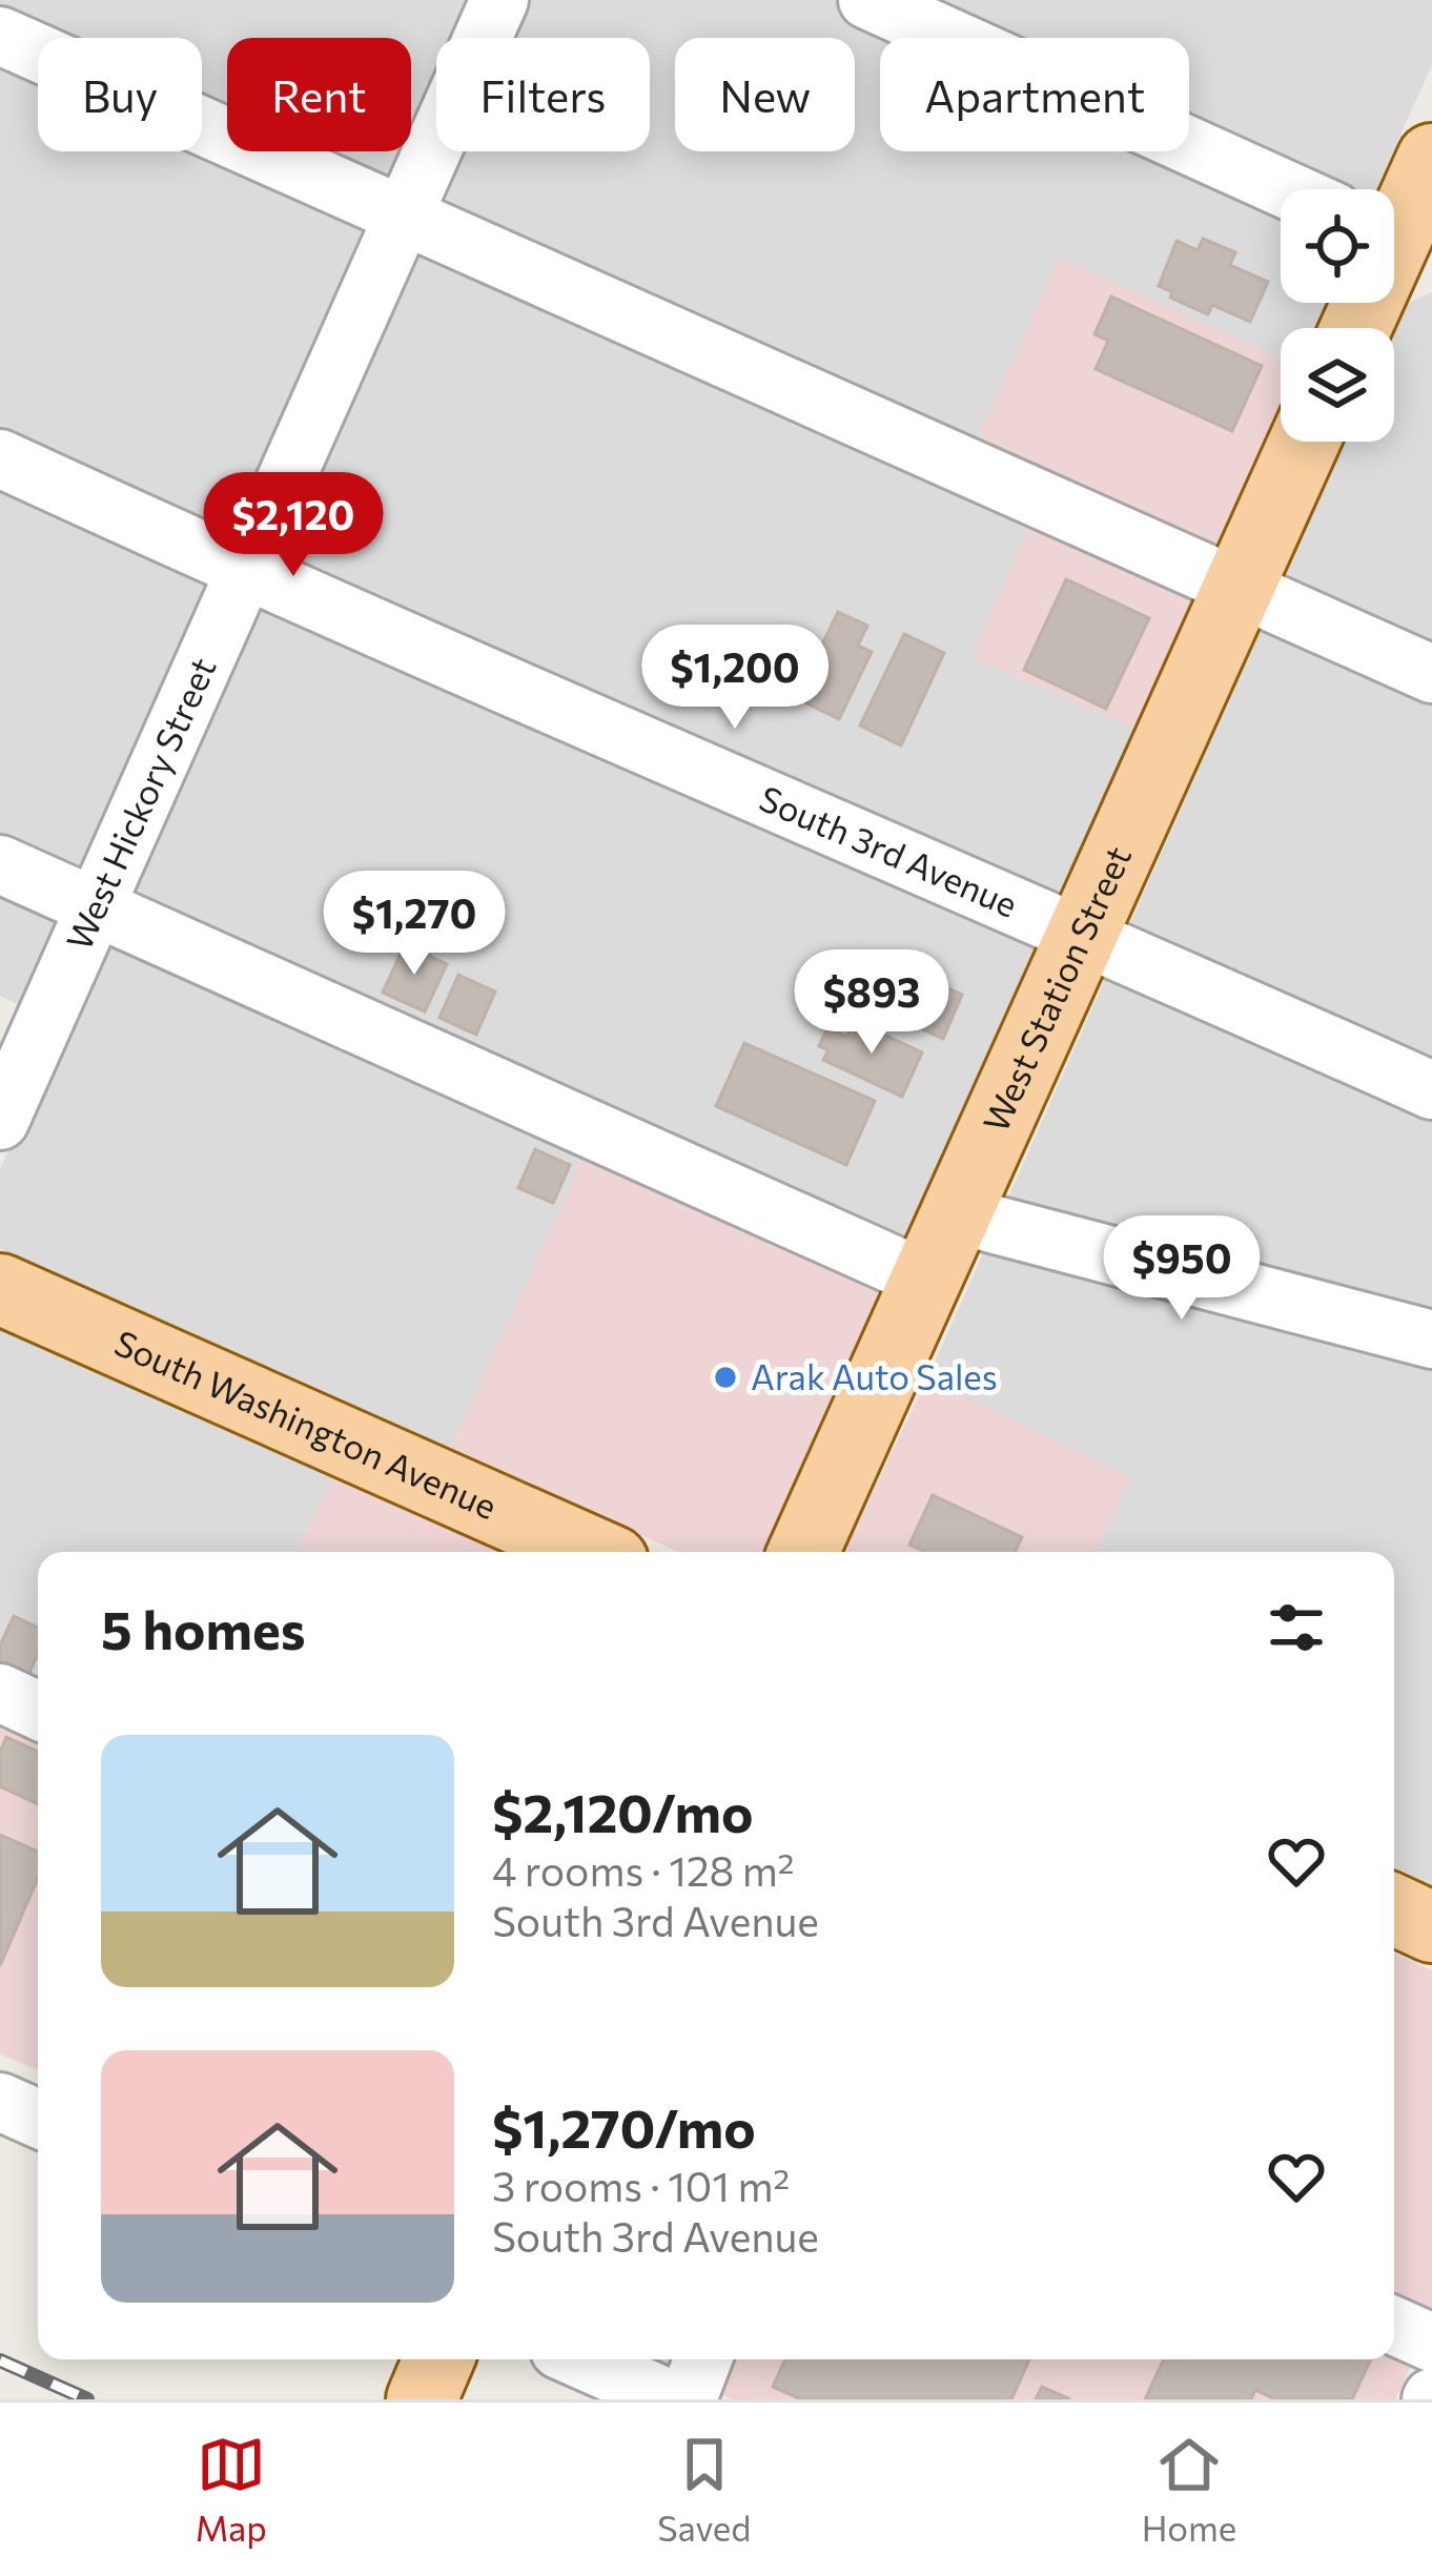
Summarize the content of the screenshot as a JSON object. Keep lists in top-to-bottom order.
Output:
{
  "streets": {
    "main road": ["West Station Street", "South Washington Avenue"],
    "street": ["West Hickory Street", "South 3rd Avenue"]
  },
  "crossings": [
    ["West Hickory Street", "South 3rd Avenue"],
    ["South 3rd Avenue", "West Station Street"]
  ],
  "places": ["Arak Auto Sales"],
  "page": {
    "chip": [
      "Buy",
      "Rent",
      "Filters",
      "New",
      "Apartment"
    ],
    "price": [
      "$2,120",
      "$1,200",
      "$1,270",
      "$893",
      "$950"
    ],
    "heading": "5 homes",
    "list": [
      {
        "name": "$2,120/mo",
        "note": "4 rooms · 128 m² · South 3rd Avenue"
      },
      {
        "name": "$1,270/mo",
        "note": "3 rooms · 101 m² · South 3rd Avenue"
      }
    ],
    "tabs": ["Map", "Saved", "Home"]
  }
}
